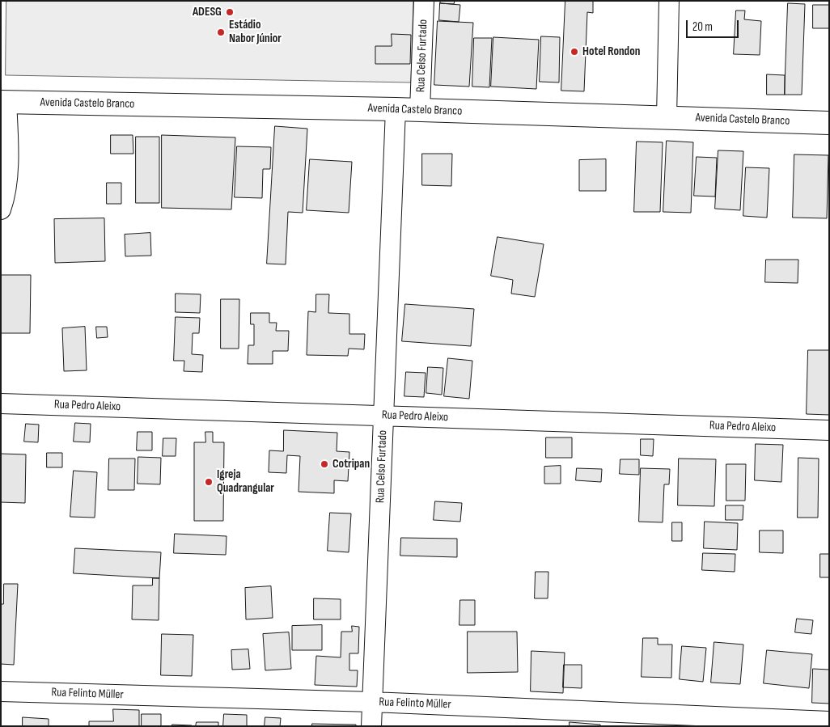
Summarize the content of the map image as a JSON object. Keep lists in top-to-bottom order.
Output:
{
  "streets": {
    "highway": ["Avenida Castelo Branco"],
    "street": ["Rua Celso Furtado", "Rua Pedro Aleixo", "Rua Felinto Müller"]
  },
  "crossings": [
    ["Rua Celso Furtado", "Avenida Castelo Branco"],
    ["Rua Celso Furtado", "Rua Pedro Aleixo"],
    ["Rua Celso Furtado", "Rua Felinto Müller"]
  ],
  "places": [
    "ADESG",
    "Estádio Nabor Júnior",
    "Hotel Rondon",
    "Cotripan",
    "Igreja Quadrangular"
  ],
  "scale_bar": "20 m"
}
